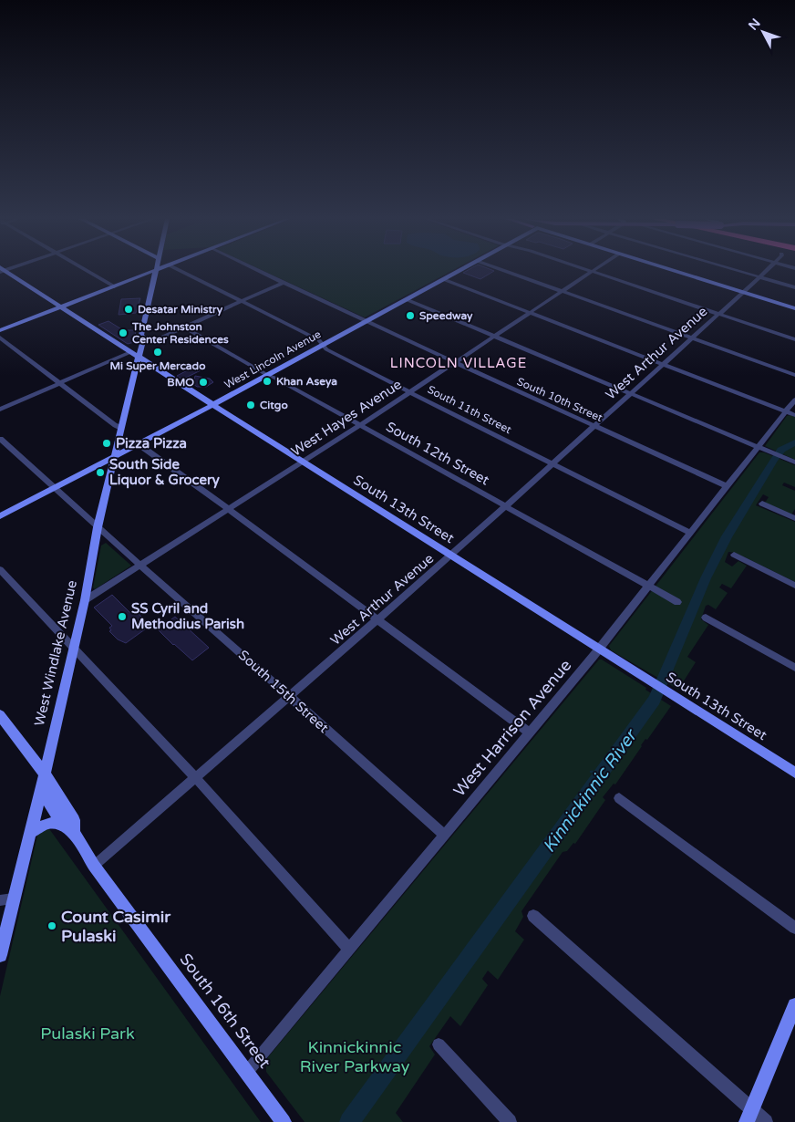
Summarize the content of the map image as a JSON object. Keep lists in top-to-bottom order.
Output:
{
  "streets": {
    "street": [
      "West Arthur Avenue",
      "West Lincoln Avenue",
      "South 10th Street",
      "South 11th Street",
      "West Hayes Avenue",
      "South 12th Street",
      "South 13th Street",
      "West Windlake Avenue",
      "South 15th Street",
      "West Harrison Avenue",
      "South 16th Street"
    ]
  },
  "crossings": [
    ["West Arthur Avenue", "South 10th Street"],
    ["West Arthur Avenue", "South 11th Street"],
    ["West Arthur Avenue", "South 12th Street"],
    ["West Arthur Avenue", "South 13th Street"],
    ["West Arthur Avenue", "South 15th Street"],
    ["West Arthur Avenue", "South 16th Street"],
    ["West Lincoln Avenue", "South 10th Street"],
    ["West Lincoln Avenue", "South 11th Street"],
    ["West Lincoln Avenue", "South 12th Street"],
    ["West Lincoln Avenue", "South 13th Street"],
    ["West Lincoln Avenue", "West Windlake Avenue"],
    ["West Lincoln Avenue", "South 15th Street"],
    ["South 10th Street", "West Hayes Avenue"],
    ["South 10th Street", "West Harrison Avenue"],
    ["South 11th Street", "West Hayes Avenue"],
    ["South 11th Street", "West Harrison Avenue"],
    ["West Hayes Avenue", "South 12th Street"],
    ["West Hayes Avenue", "South 13th Street"],
    ["West Hayes Avenue", "West Windlake Avenue"],
    ["West Hayes Avenue", "South 15th Street"],
    ["South 12th Street", "West Harrison Avenue"],
    ["South 13th Street", "West Windlake Avenue"],
    ["South 13th Street", "West Harrison Avenue"],
    ["West Windlake Avenue", "South 15th Street"],
    ["West Windlake Avenue", "South 16th Street"],
    ["South 15th Street", "West Harrison Avenue"],
    ["West Harrison Avenue", "South 16th Street"]
  ],
  "districts": ["LINCOLN VILLAGE"],
  "water": ["Kinnickinnic River"],
  "parks": ["Pulaski Park", "Kinnickinnic River Parkway"],
  "places": [
    "Desatar Ministry",
    "Speedway",
    "The Johnston Center Residences",
    "Mi Super Mercado",
    "Khan Aseya",
    "BMO",
    "Citgo",
    "Pizza Pizza",
    "South Side Liquor & Grocery",
    "SS Cyril and Methodius Parish",
    "Count Casimir Pulaski"
  ],
  "north": "top left"
}
